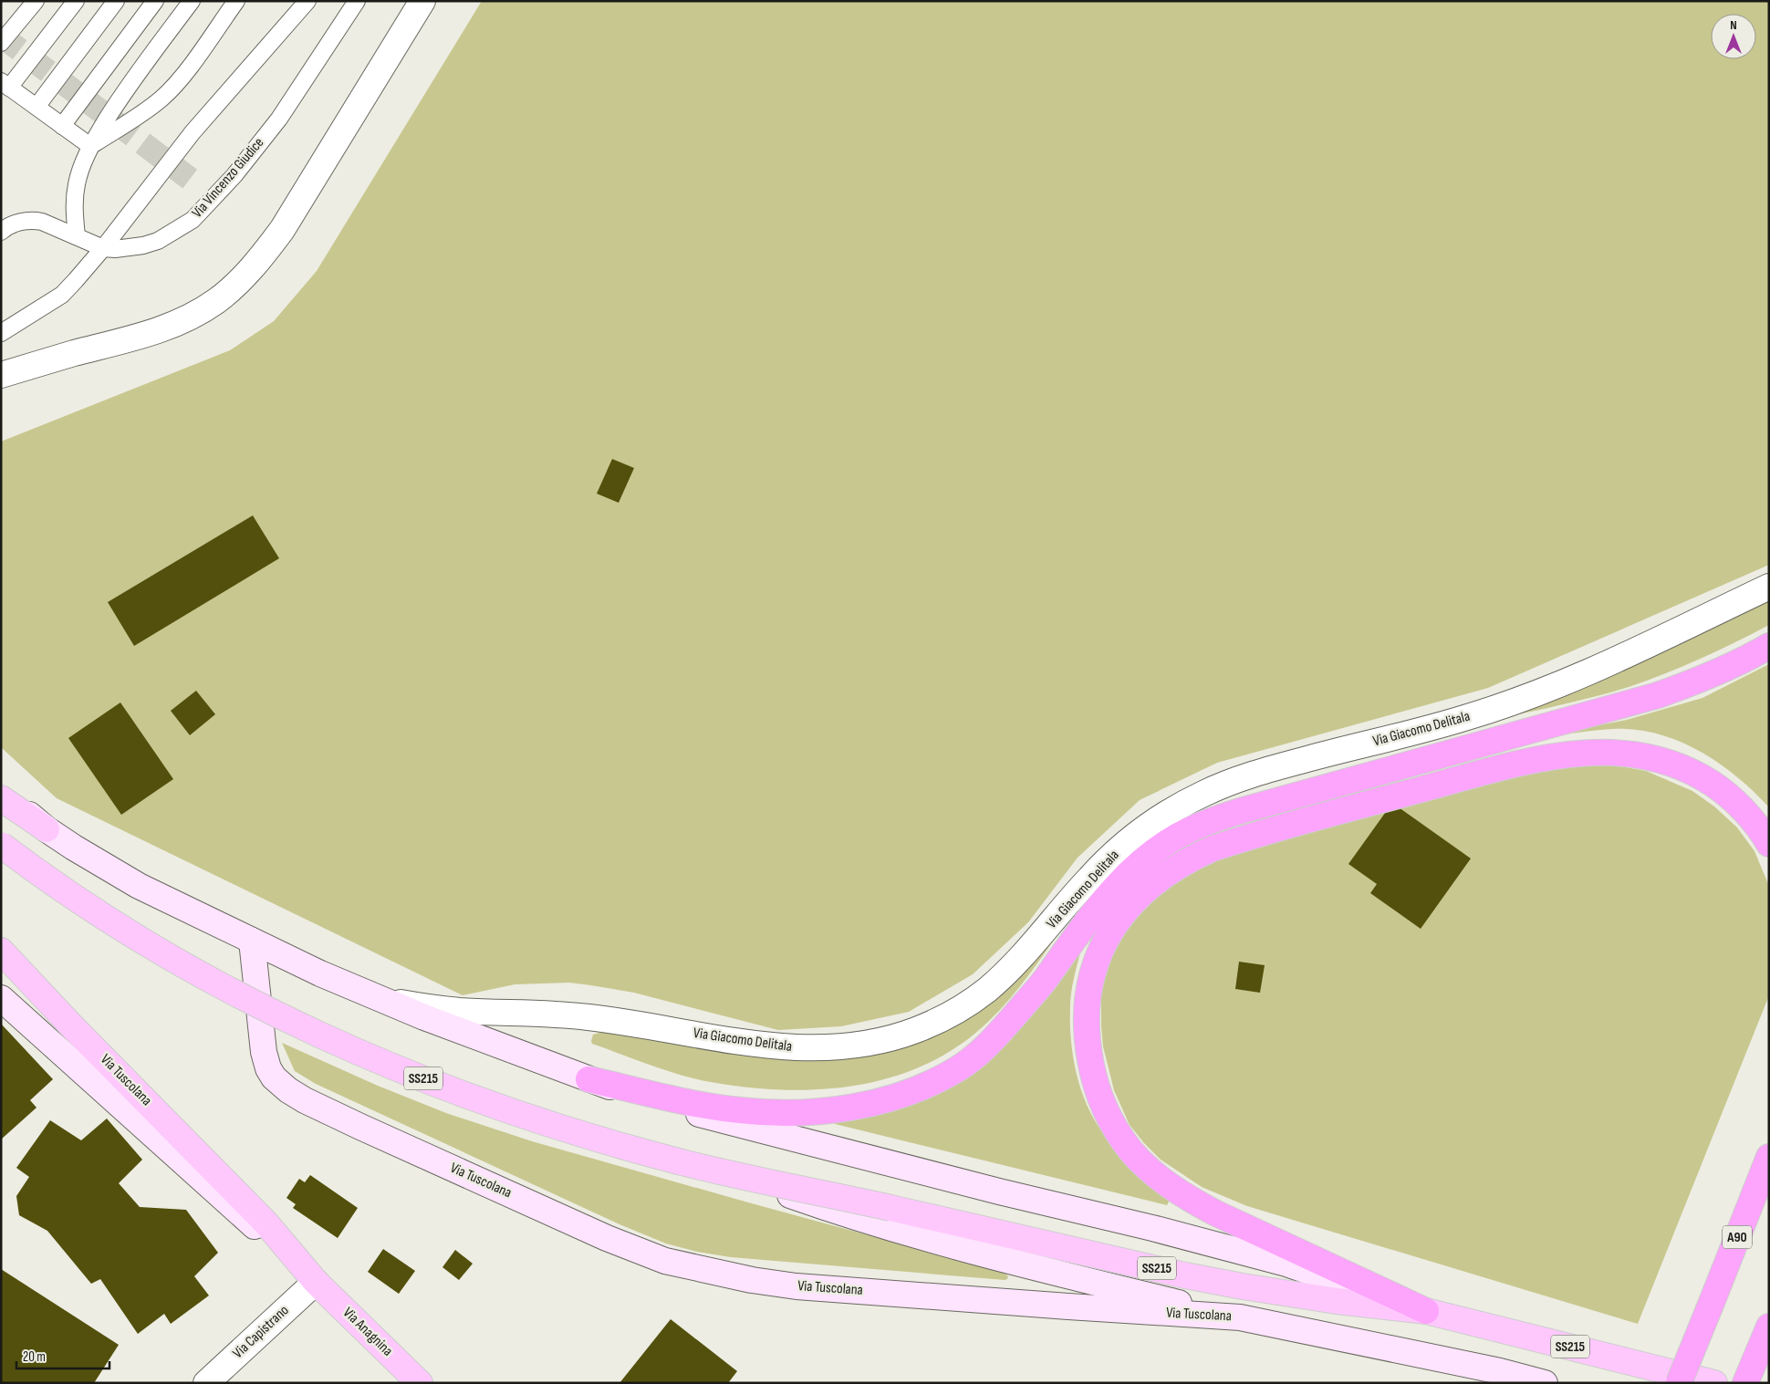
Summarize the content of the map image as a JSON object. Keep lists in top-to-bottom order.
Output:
{
  "streets": {
    "highway": ["A90"],
    "main road": ["SS215", "Via Tuscolana", "Via Anagnina"],
    "street": ["Via Giacomo Delitala", "Via Capistrano"],
    "lane": ["Via Vincenzo Giudice"]
  },
  "crossings": [
    ["Via Tuscolana", "Via Capistrano"],
    ["Via Tuscolana", "Via Anagnina"],
    ["Via Capistrano", "Via Anagnina"]
  ],
  "scale_bar": "20 m",
  "north": "top"
}
